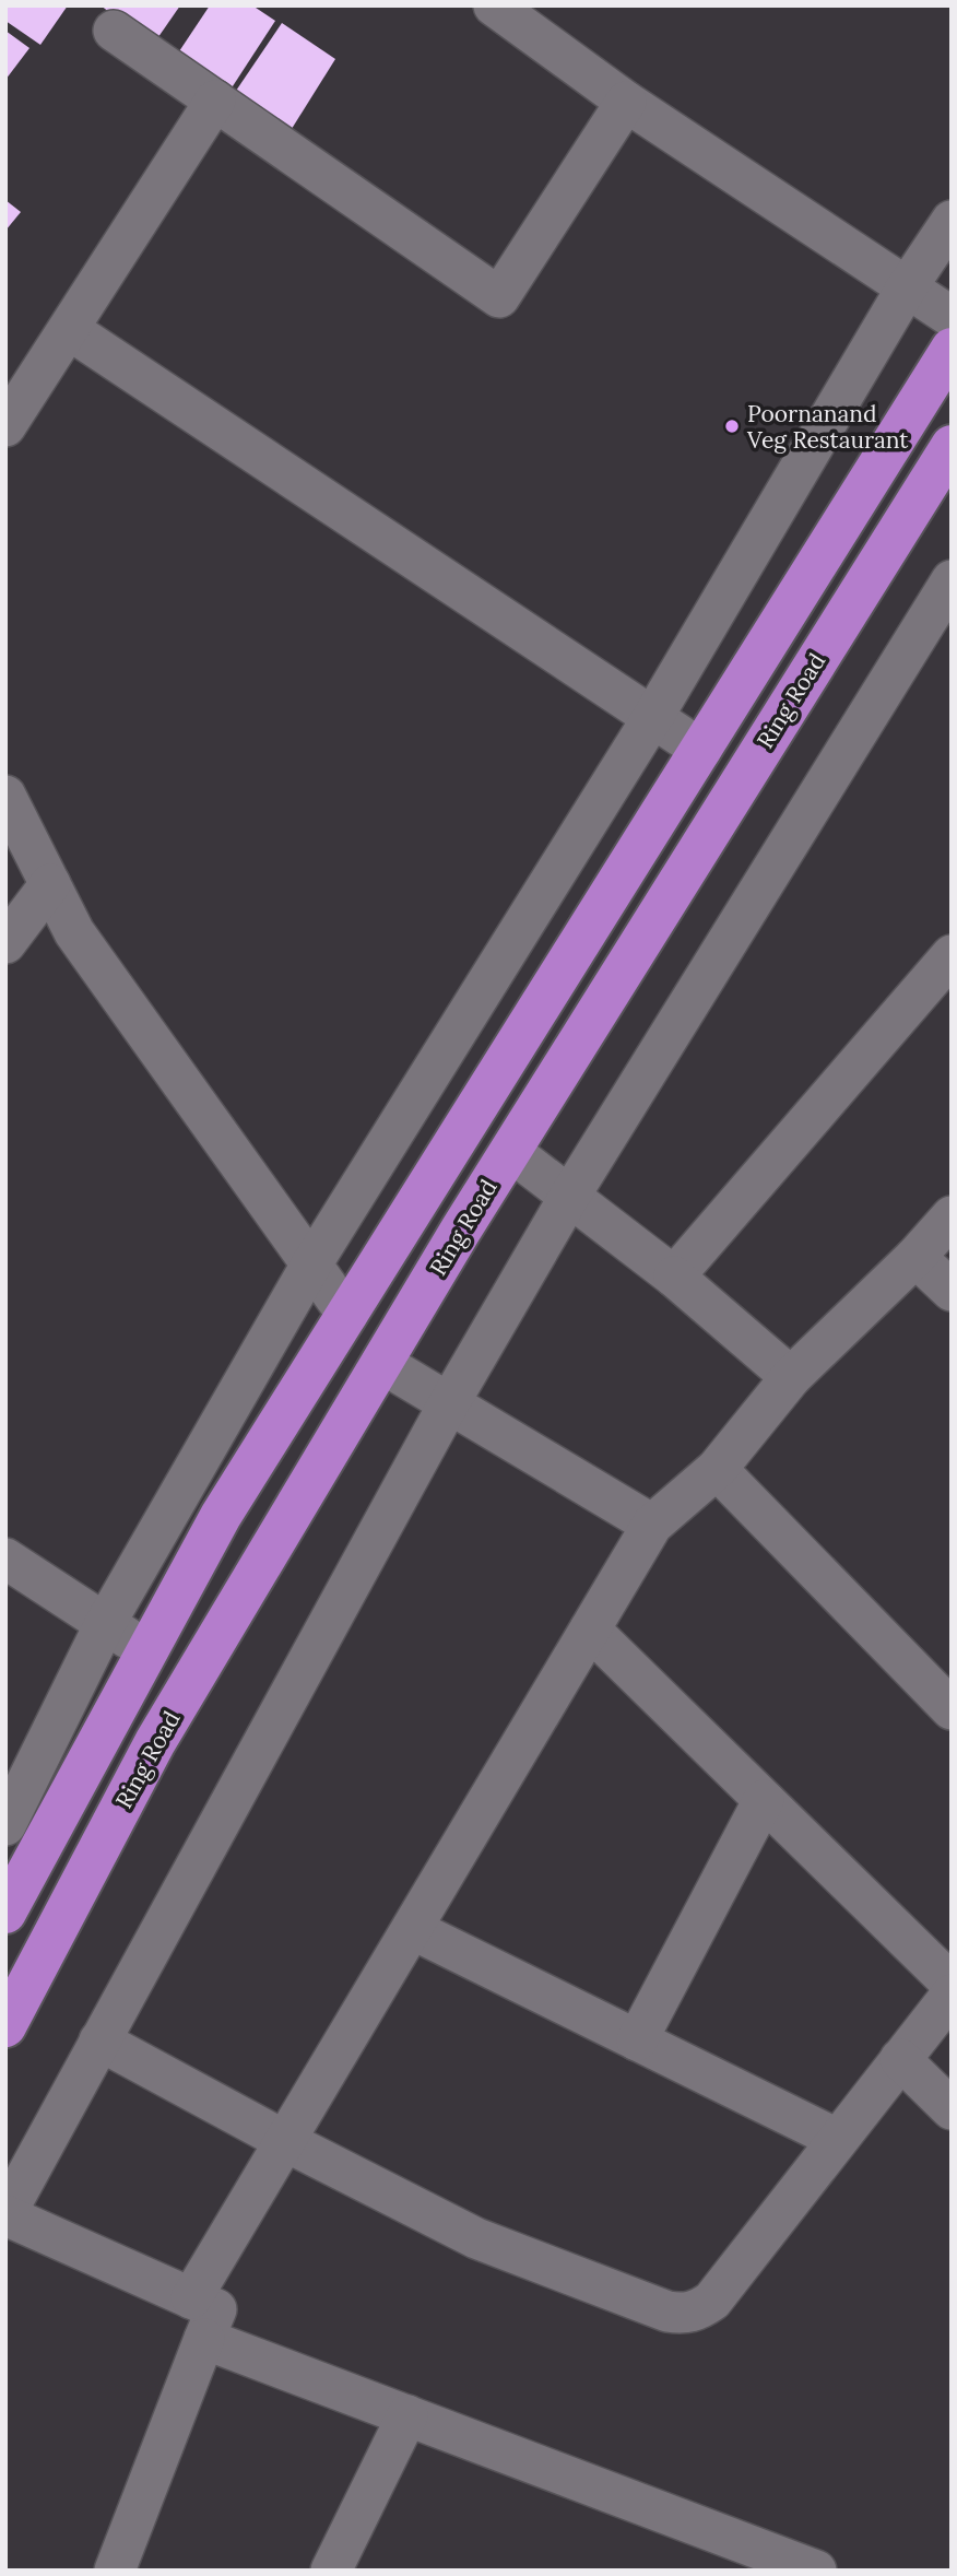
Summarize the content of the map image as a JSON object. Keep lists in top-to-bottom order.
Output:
{
  "streets": {
    "highway": ["Ring Road"]
  },
  "places": ["Poornanand Veg Restaurant"]
}
